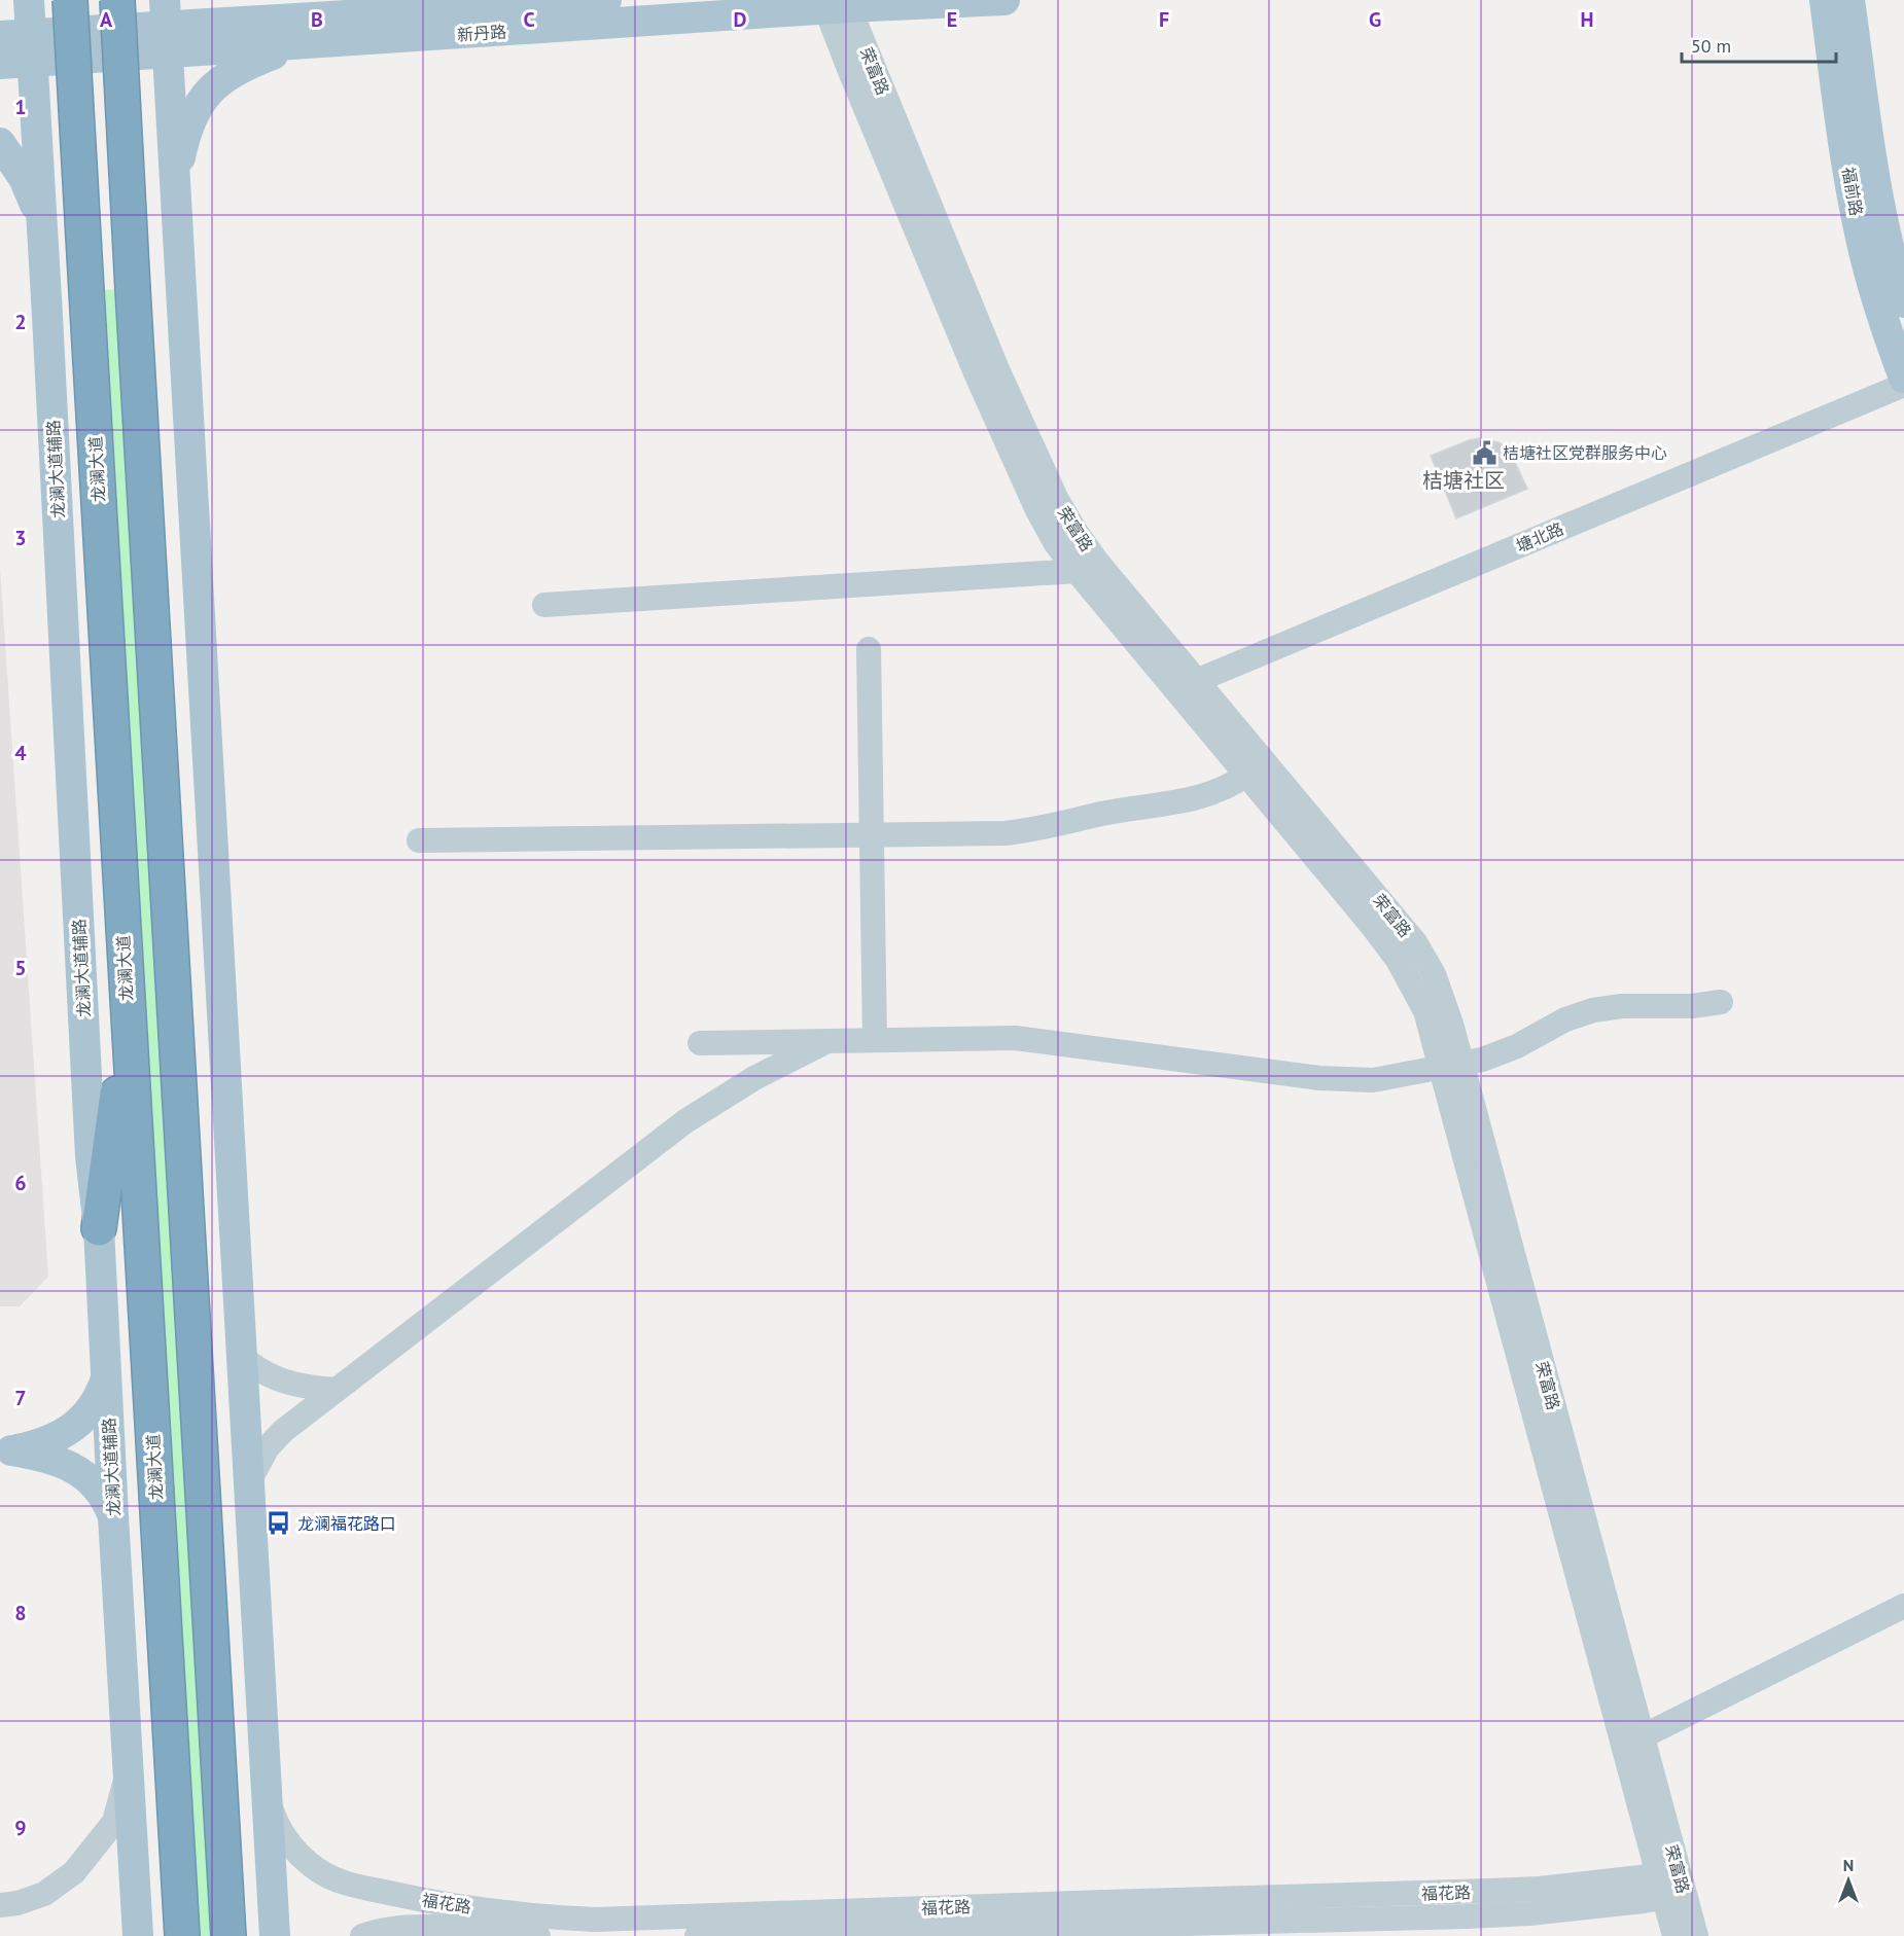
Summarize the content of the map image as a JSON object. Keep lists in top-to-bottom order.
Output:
{
  "streets": {
    "highway": ["龙澜大道"],
    "main road": ["新丹路", "福前路", "龙澜大道辅路"],
    "street": ["荣富路", "塘北路", "福花路"]
  },
  "crossings": [
    ["新丹路", "荣富路"],
    ["新丹路", "龙澜大道辅路"],
    ["荣富路", "塘北路"],
    ["荣富路", "福花路"]
  ],
  "districts": ["桔塘社区"],
  "places": {
    "public building": ["桔塘社区党群服务中心"],
    "bus stop": ["龙澜福花路口"]
  },
  "scale_bar": "50 m",
  "north": "top",
  "grid": {
    "columns": [
      "A",
      "B",
      "C",
      "D",
      "E",
      "F",
      "G",
      "H"
    ],
    "rows": [
      "1",
      "2",
      "3",
      "4",
      "5",
      "6",
      "7",
      "8",
      "9"
    ]
  }
}
